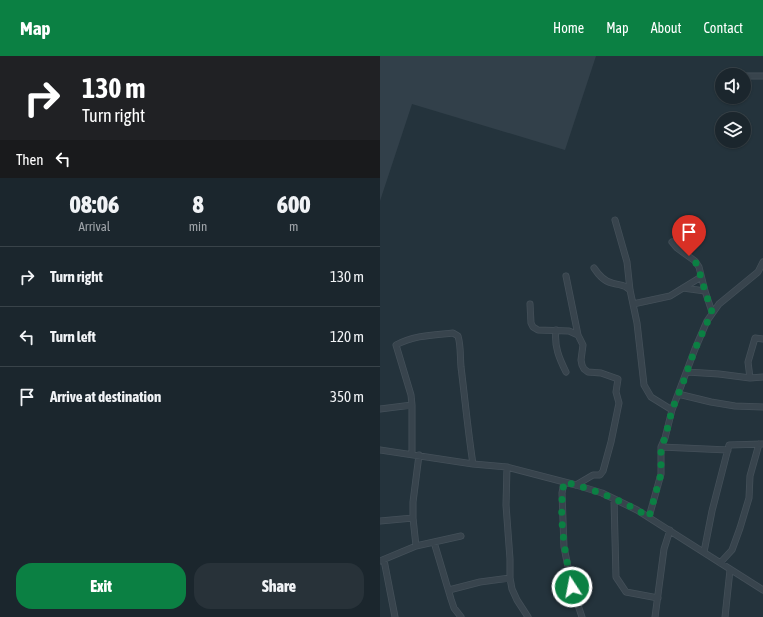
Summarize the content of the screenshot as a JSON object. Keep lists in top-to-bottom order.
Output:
{
  "page": {
    "header": "Map",
    "nav": [
      "Home",
      "Map",
      "About",
      "Contact"
    ],
    "turn": ["130 m", "Turn right"],
    "then": "Then",
    "eta": [
      "08:06",
      "Arrival",
      "8",
      "min",
      "600",
      "m"
    ],
    "list": [
      {
        "name": "Turn right",
        "value": "130 m"
      },
      {
        "name": "Turn left",
        "value": "120 m"
      },
      {
        "name": "Arrive at destination",
        "value": "350 m"
      }
    ],
    "buttons": ["Exit", "Share"]
  }
}
